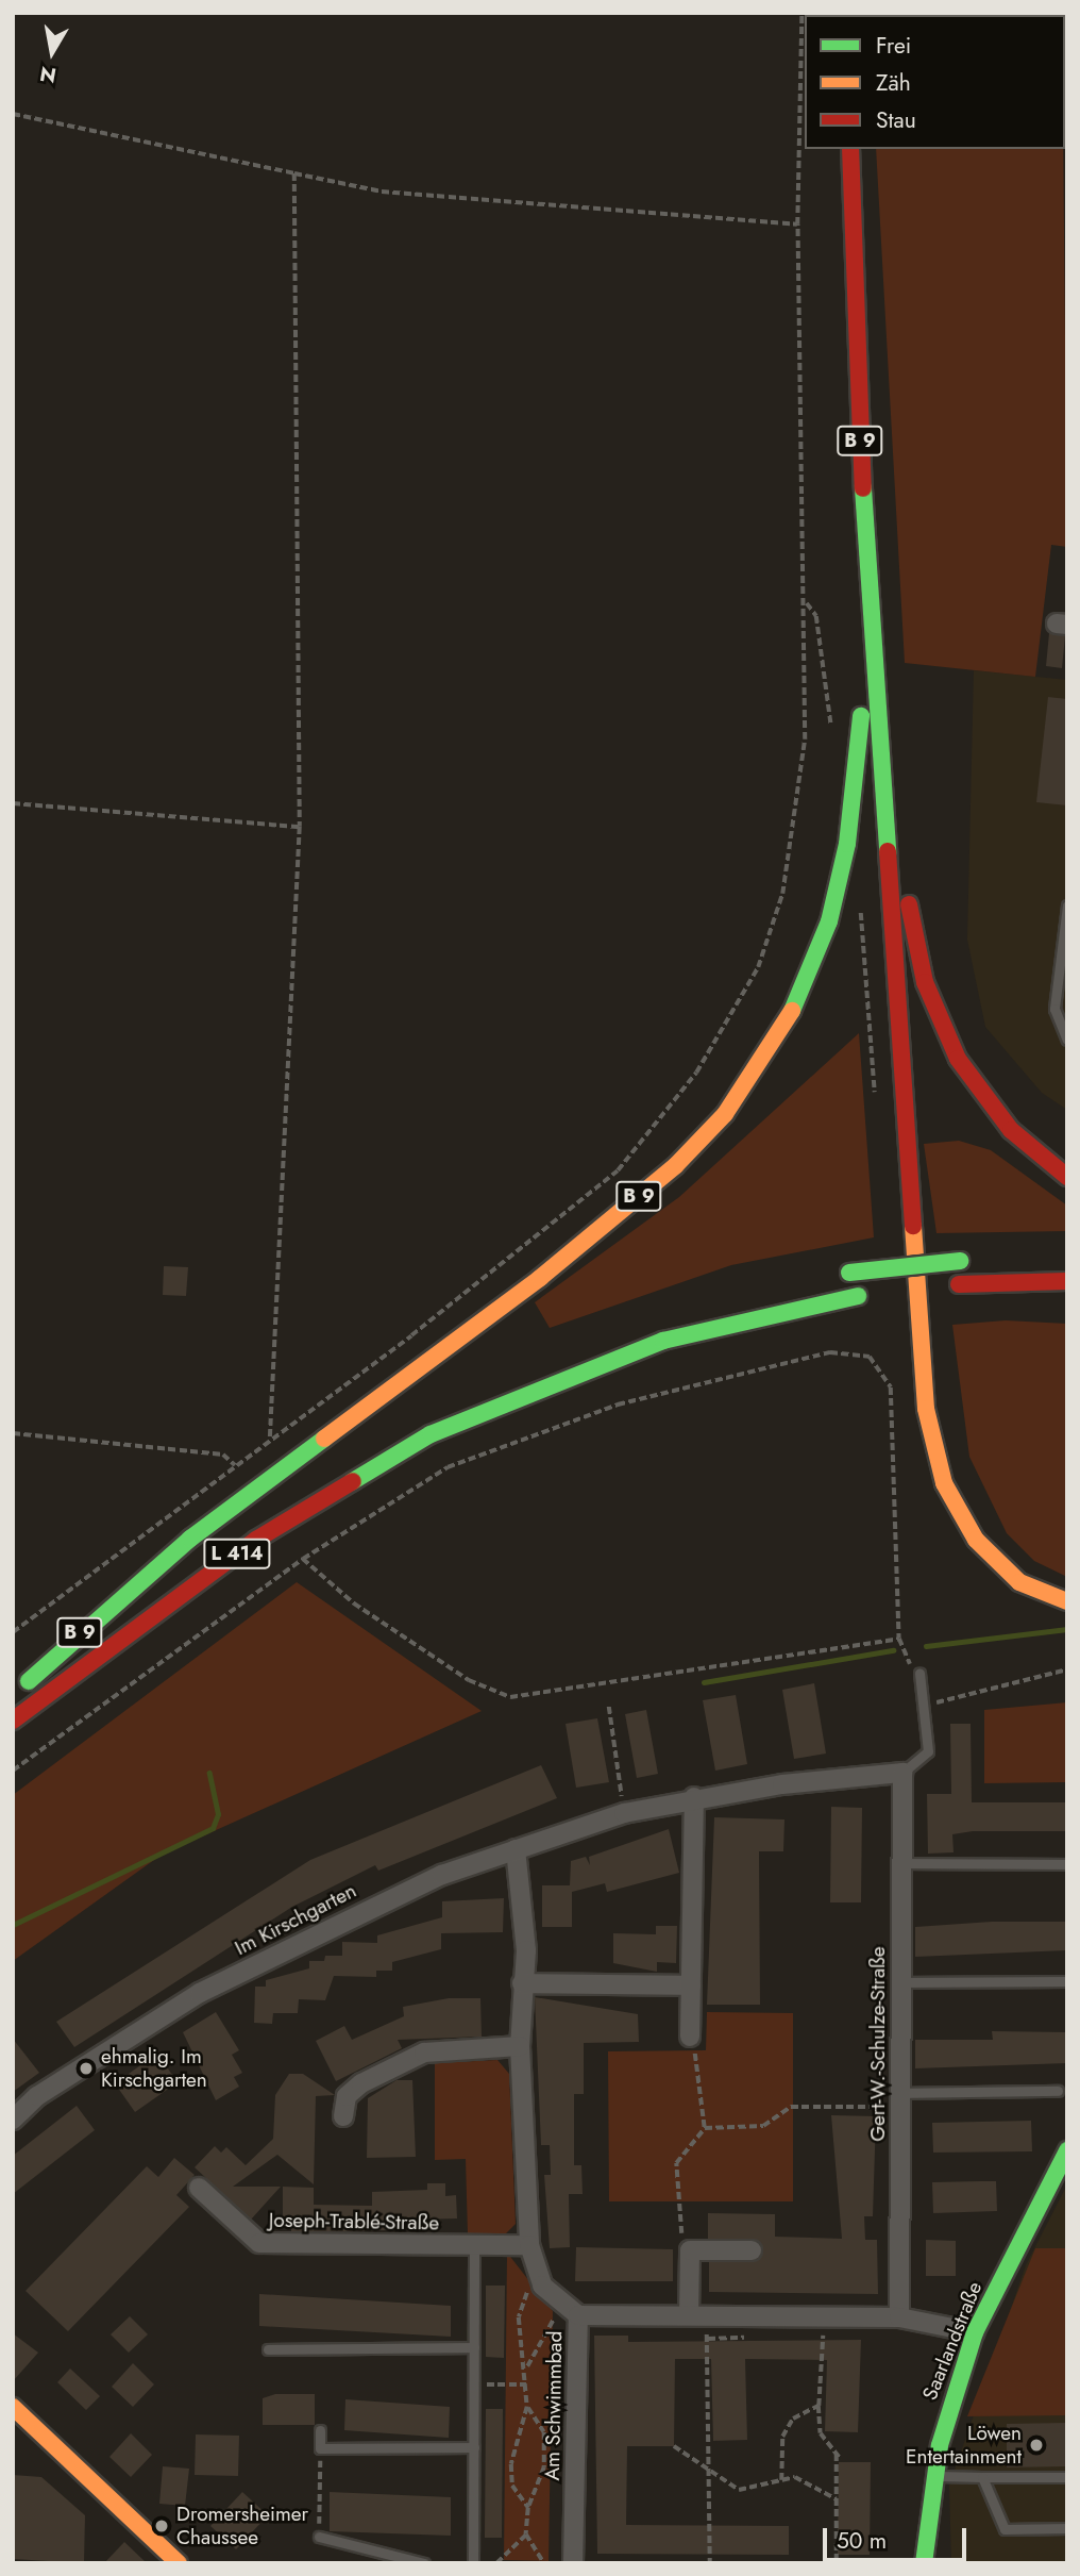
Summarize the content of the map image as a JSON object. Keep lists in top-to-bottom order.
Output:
{
  "streets": {
    "main road": ["B 9", "L 414", "Saarlandstraße"],
    "street": [
      "Im Kirschgarten",
      "Gert-W.-Schulze-Straße",
      "Joseph-Trablé-Straße",
      "Am Schwimmbad"
    ]
  },
  "crossings": [
    ["B 9", "L 414"],
    ["Im Kirschgarten", "Gert-W.-Schulze-Straße"],
    ["Gert-W.-Schulze-Straße", "Am Schwimmbad"],
    ["Saarlandstraße", "Am Schwimmbad"]
  ],
  "places": ["ehmalig. Im Kirschgarten", "Löwen Entertainment", "Dromersheimer Chaussee"],
  "legend": ["Frei", "Zäh", "Stau"],
  "scale_bar": "50 m",
  "north": "bottom"
}
